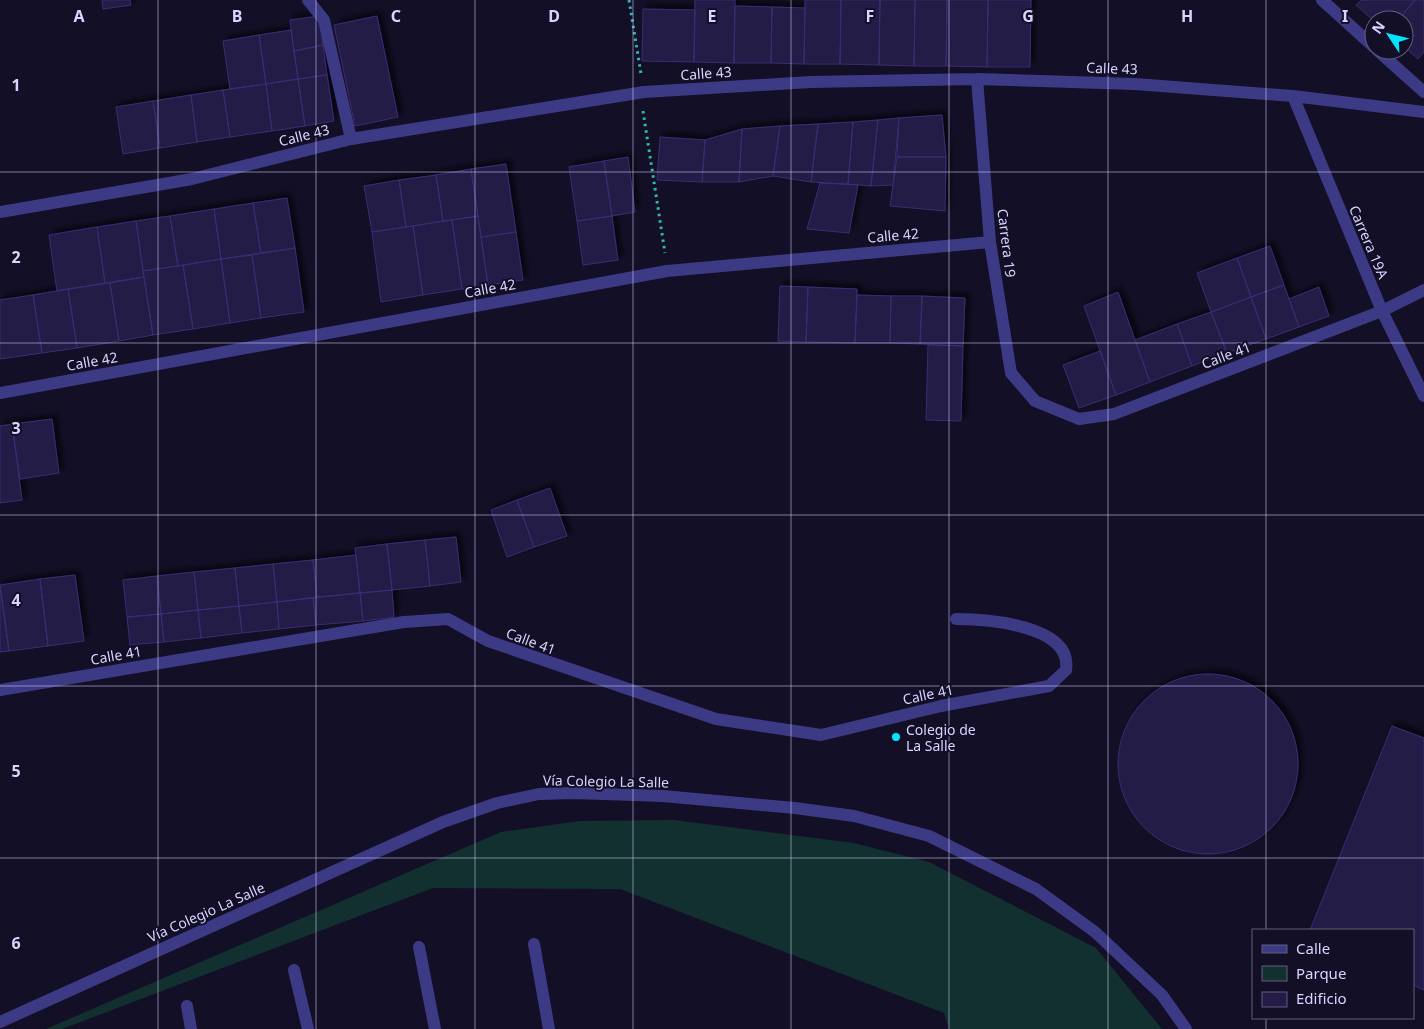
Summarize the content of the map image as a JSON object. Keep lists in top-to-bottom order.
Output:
{
  "streets": {
    "street": [
      "Calle 43",
      "Calle 42",
      "Carrera 19A",
      "Carrera 19",
      "Calle 41",
      "Vía Colegio La Salle"
    ]
  },
  "crossings": [
    ["Calle 43", "Carrera 19A"],
    ["Calle 43", "Carrera 19"],
    ["Calle 42", "Carrera 19"],
    ["Carrera 19A", "Calle 41"],
    ["Carrera 19", "Calle 41"]
  ],
  "places": ["Colegio de La Salle"],
  "legend": ["Calle", "Parque", "Edificio"],
  "north": "top left",
  "grid": {
    "columns": [
      "A",
      "B",
      "C",
      "D",
      "E",
      "F",
      "G",
      "H",
      "I"
    ],
    "rows": [
      "1",
      "2",
      "3",
      "4",
      "5",
      "6"
    ]
  }
}
